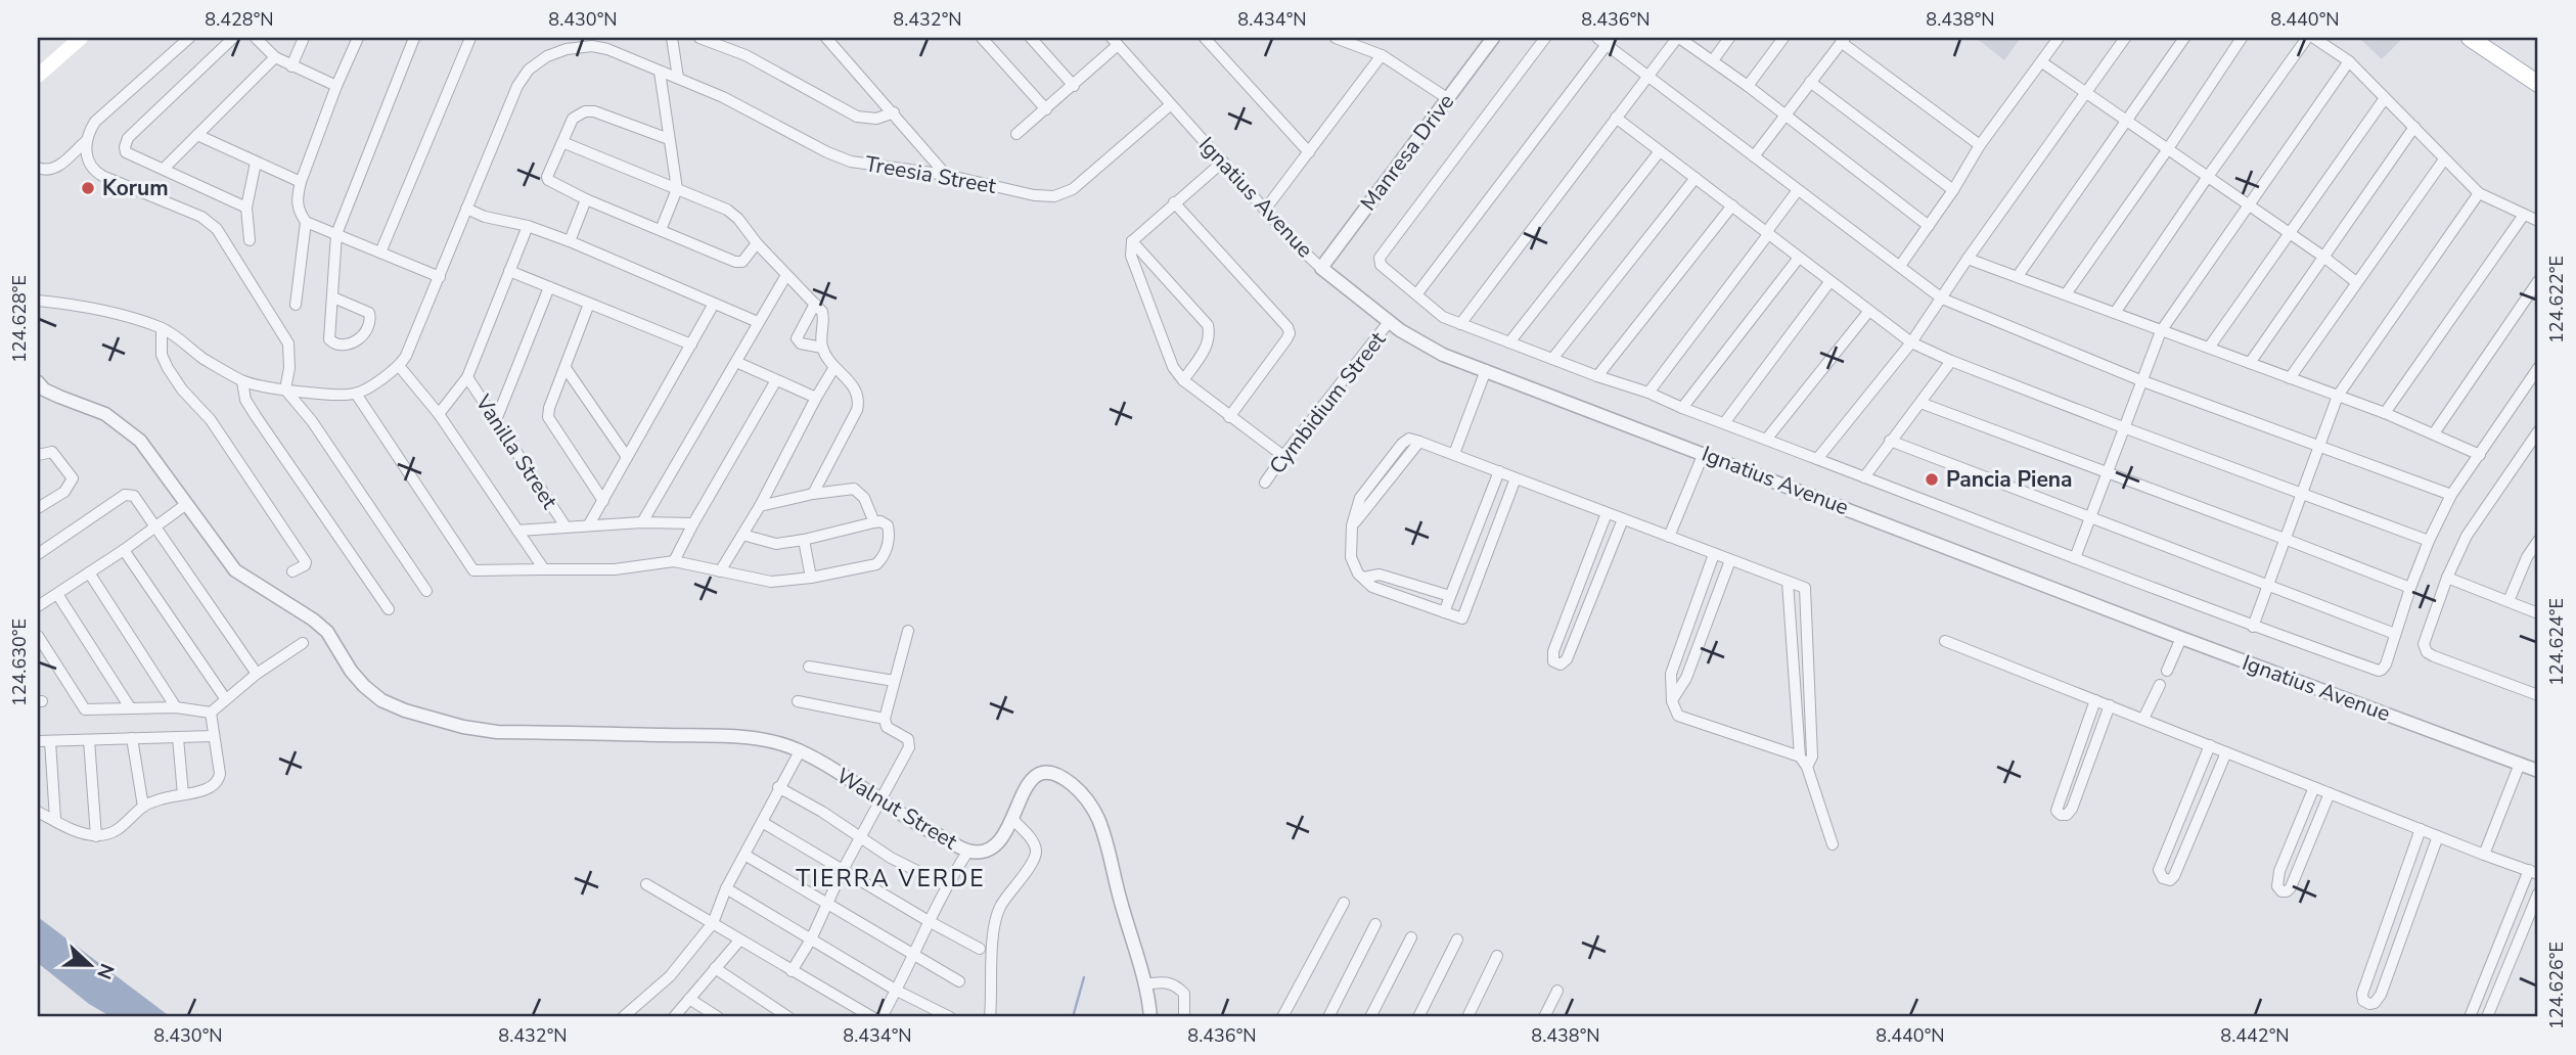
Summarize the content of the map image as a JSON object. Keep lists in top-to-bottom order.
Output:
{
  "streets": {
    "street": [
      "Manresa Drive",
      "Treesia Street",
      "Ignatius Avenue",
      "Cymbidium Street",
      "Vanilla Street",
      "Walnut Street"
    ]
  },
  "crossings": [
    ["Manresa Drive", "Ignatius Avenue"],
    ["Treesia Street", "Ignatius Avenue"],
    ["Ignatius Avenue", "Cymbidium Street"]
  ],
  "districts": ["TIERRA VERDE"],
  "places": ["Korum", "Pancia Piena"],
  "north": "right",
  "coordinates": [
    "8.428°N",
    "8.430°N",
    "8.432°N",
    "8.434°N",
    "8.436°N",
    "8.438°N",
    "8.440°N",
    "124.622°E",
    "124.628°E",
    "124.624°E",
    "124.630°E",
    "124.626°E",
    "8.442°N"
  ]
}
